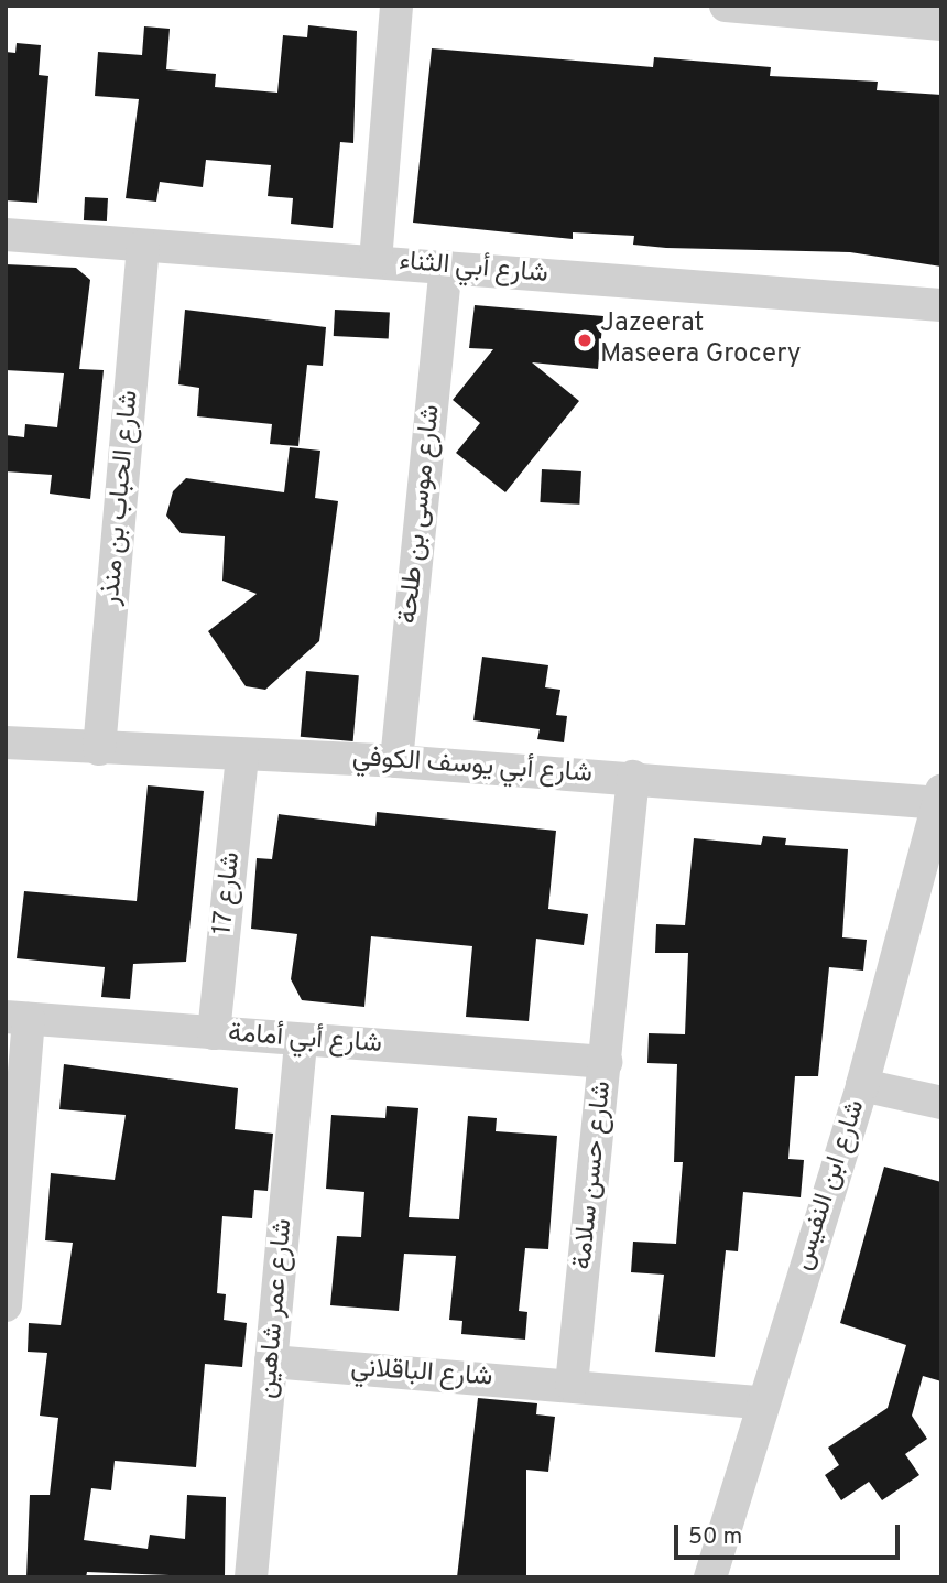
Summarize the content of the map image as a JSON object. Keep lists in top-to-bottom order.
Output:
{
  "streets": {
    "street": [
      "شارع أبي الثناء",
      "شارع الحباب بن منذر",
      "شارع موسى بن طلحة",
      "شارع أبي يوسف الكوفي",
      "شارع 17",
      "شارع أبي أمامة",
      "شارع حسن سلامة",
      "شارع ابن النفيس",
      "شارع عمر شاهين",
      "شارع الباقلاني"
    ]
  },
  "crossings": [
    ["شارع أبي الثناء", "شارع الحباب بن منذر"],
    ["شارع أبي الثناء", "شارع موسى بن طلحة"],
    ["شارع الحباب بن منذر", "شارع أبي يوسف الكوفي"],
    ["شارع موسى بن طلحة", "شارع أبي يوسف الكوفي"],
    ["شارع أبي يوسف الكوفي", "شارع 17"],
    ["شارع أبي يوسف الكوفي", "شارع حسن سلامة"],
    ["شارع أبي يوسف الكوفي", "شارع ابن النفيس"],
    ["شارع 17", "شارع أبي أمامة"],
    ["شارع أبي أمامة", "شارع حسن سلامة"],
    ["شارع أبي أمامة", "شارع عمر شاهين"],
    ["شارع حسن سلامة", "شارع الباقلاني"],
    ["شارع عمر شاهين", "شارع الباقلاني"]
  ],
  "places": ["Jazeerat Maseera Grocery"],
  "scale_bar": "50 m"
}
